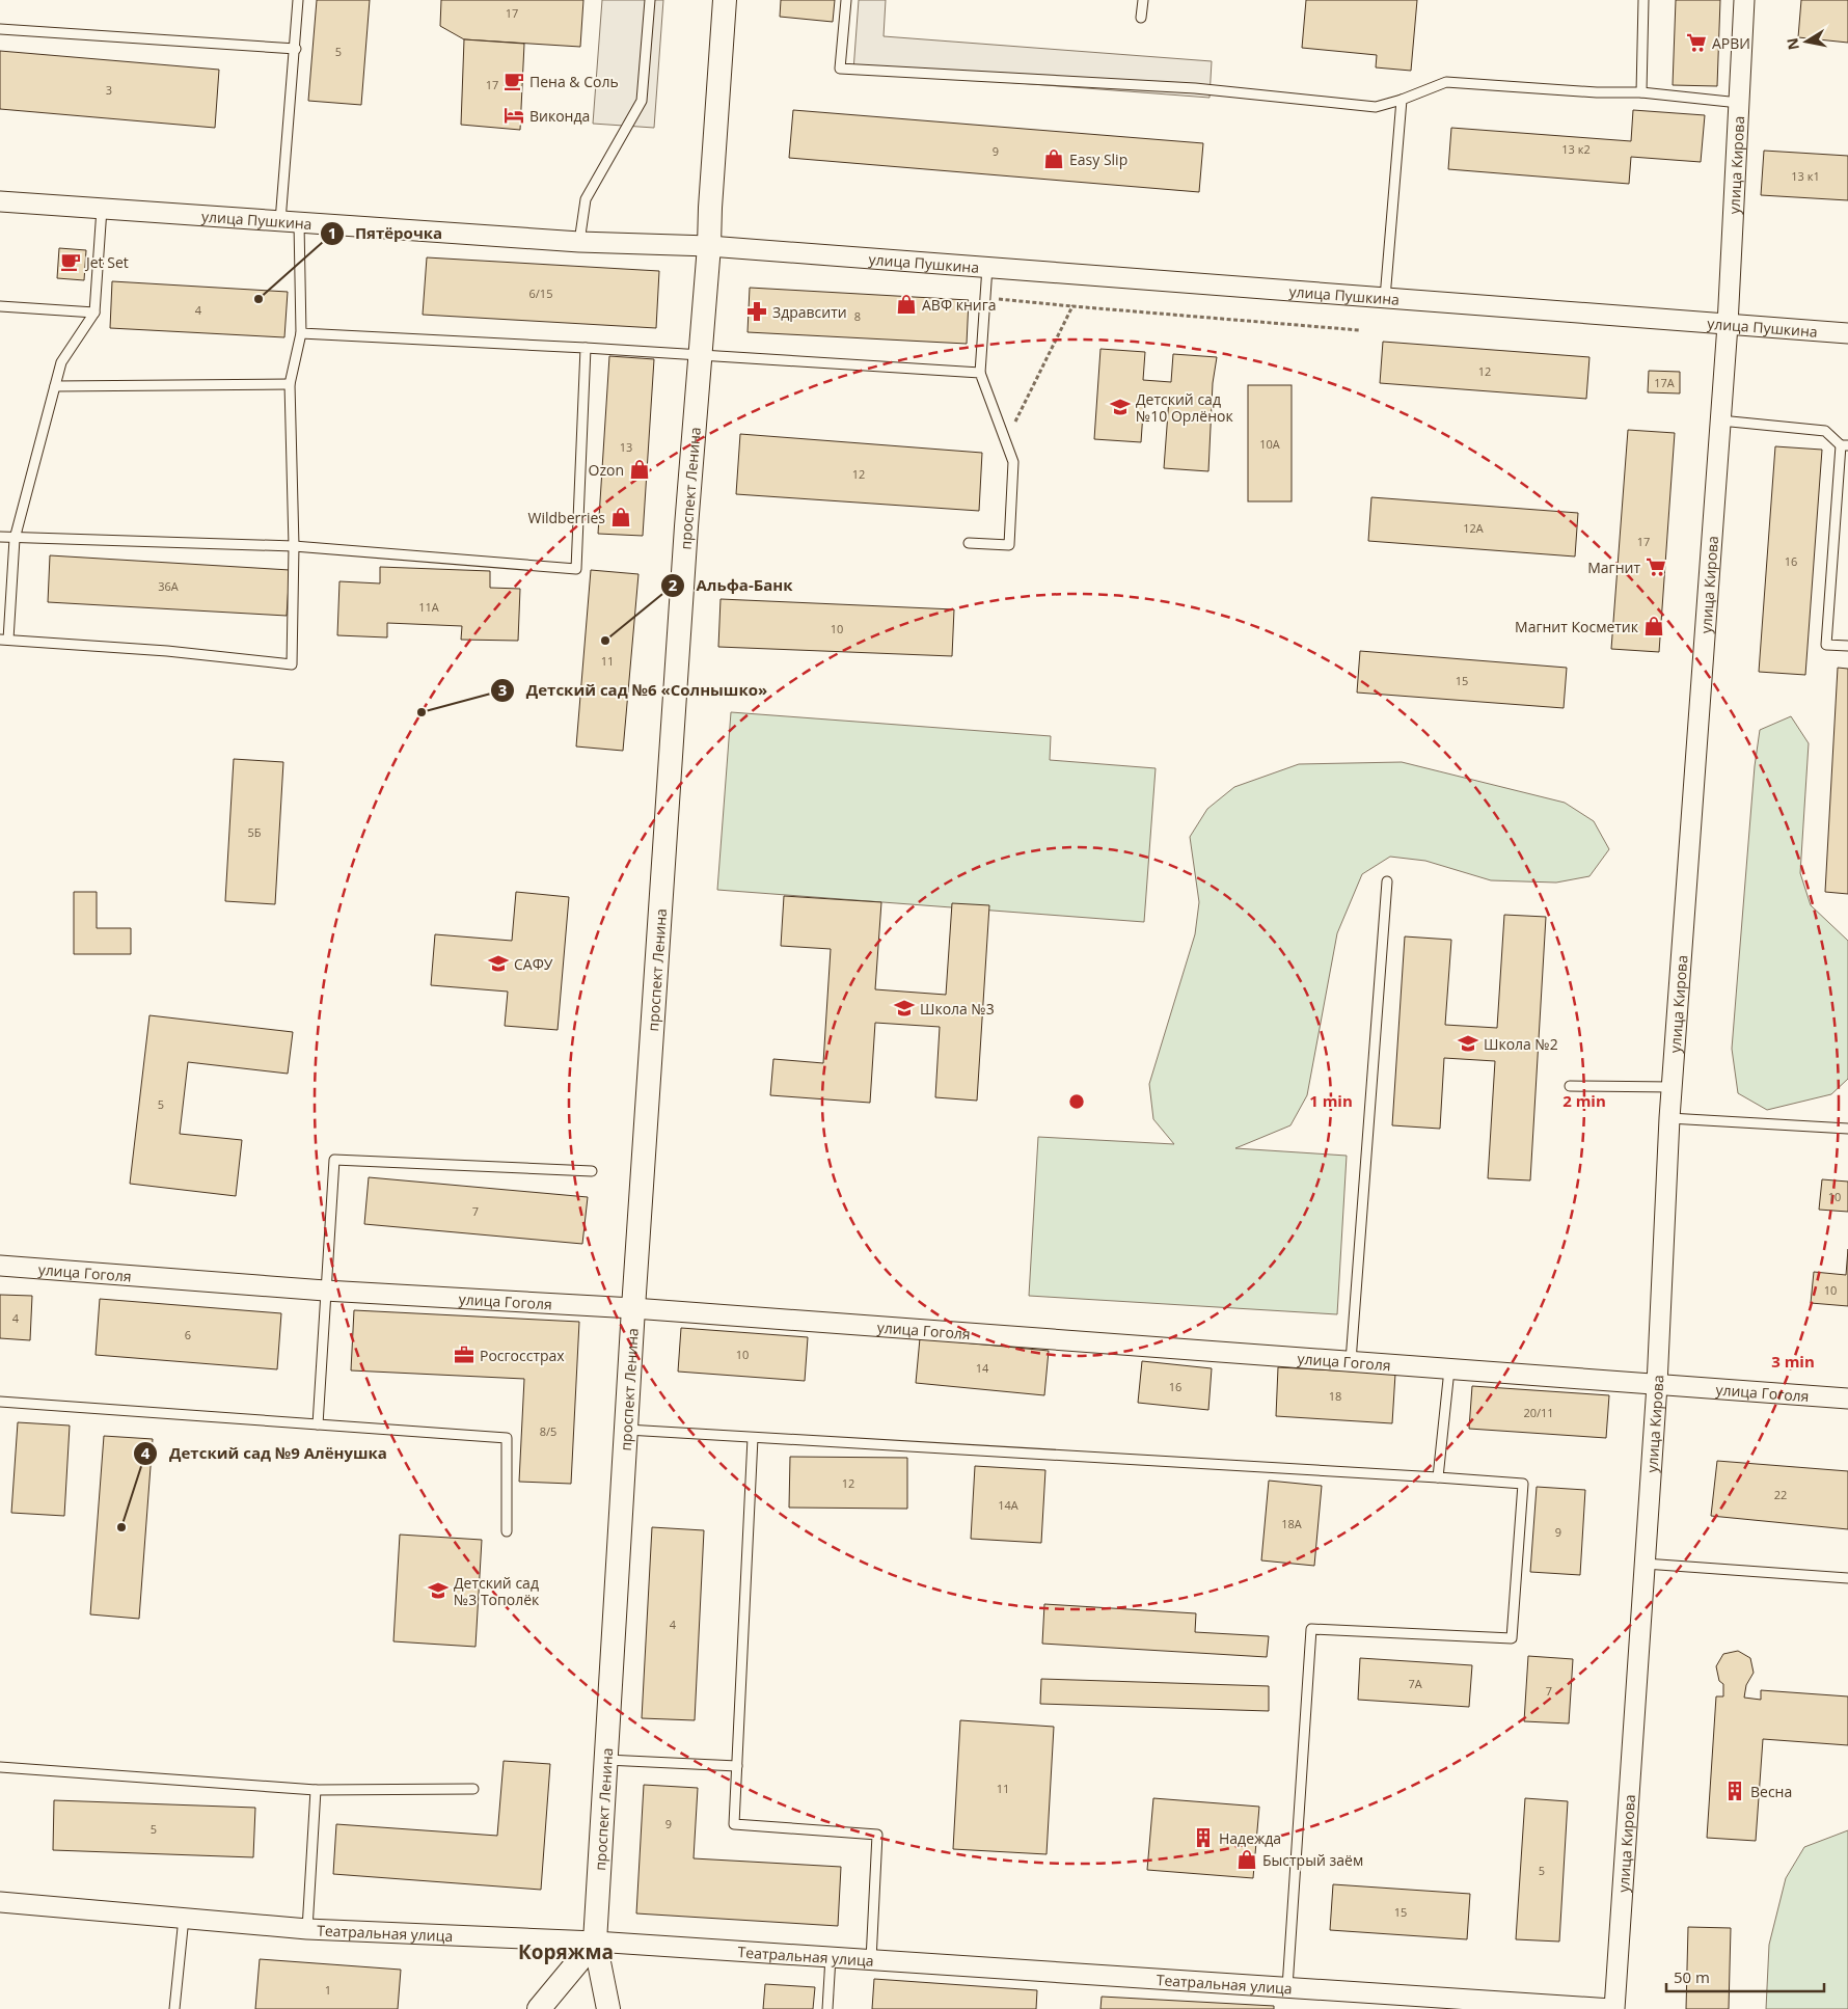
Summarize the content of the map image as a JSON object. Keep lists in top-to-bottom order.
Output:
{
  "streets": {
    "street": [
      "улица Кирова",
      "улица Пушкина",
      "проспект Ленина",
      "улица Гоголя",
      "Театральная улица"
    ]
  },
  "crossings": [
    ["улица Кирова", "улица Пушкина"],
    ["улица Кирова", "улица Гоголя"],
    ["улица Кирова", "Театральная улица"],
    ["улица Пушкина", "проспект Ленина"],
    ["проспект Ленина", "улица Гоголя"],
    ["проспект Ленина", "Театральная улица"]
  ],
  "districts": ["Коряжма"],
  "places": {
    "supermarket": ["АРВИ", "Магнит"],
    "cafe": ["Пена & Соль", "Jet Set"],
    "hotel": ["Виконда"],
    "shop": [
      "Easy Slip",
      "АВФ книга",
      "Ozon",
      "Wildberries",
      "Магнит Косметик",
      "Быстрый заём"
    ],
    "other": [
      "Пятёрочка",
      "Альфа-Банк",
      "Детский сад №6 «Солнышко»",
      "Детский сад №9 Алёнушка"
    ],
    "pharmacy": ["Здравсити"],
    "school or university": [
      "Детский сад №10 Орлёнок",
      "САФУ",
      "Школа №3",
      "Школа №2",
      "Детский сад №3 Тополёк"
    ],
    "office": ["Росгосстрах"],
    "building": ["Весна", "Надежда"]
  },
  "house_numbers": [
    "17",
    "5",
    "17",
    "3",
    "13 к2",
    "9",
    "13 к1",
    "6/15",
    "4",
    "8",
    "12",
    "17А",
    "10А",
    "13",
    "12",
    "12А",
    "17",
    "16",
    "36А",
    "11А",
    "10",
    "11",
    "15",
    "5Б",
    "5",
    "10",
    "7",
    "10",
    "4",
    "6",
    "10",
    "14",
    "16",
    "18",
    "20/11",
    "8/5",
    "12",
    "22",
    "14А",
    "18А",
    "9",
    "4",
    "7А",
    "7",
    "11",
    "9",
    "5",
    "5",
    "15",
    "1"
  ],
  "scale_bar": "50 m",
  "north": "left",
  "rings": ["1 min", "2 min", "3 min"]
}
